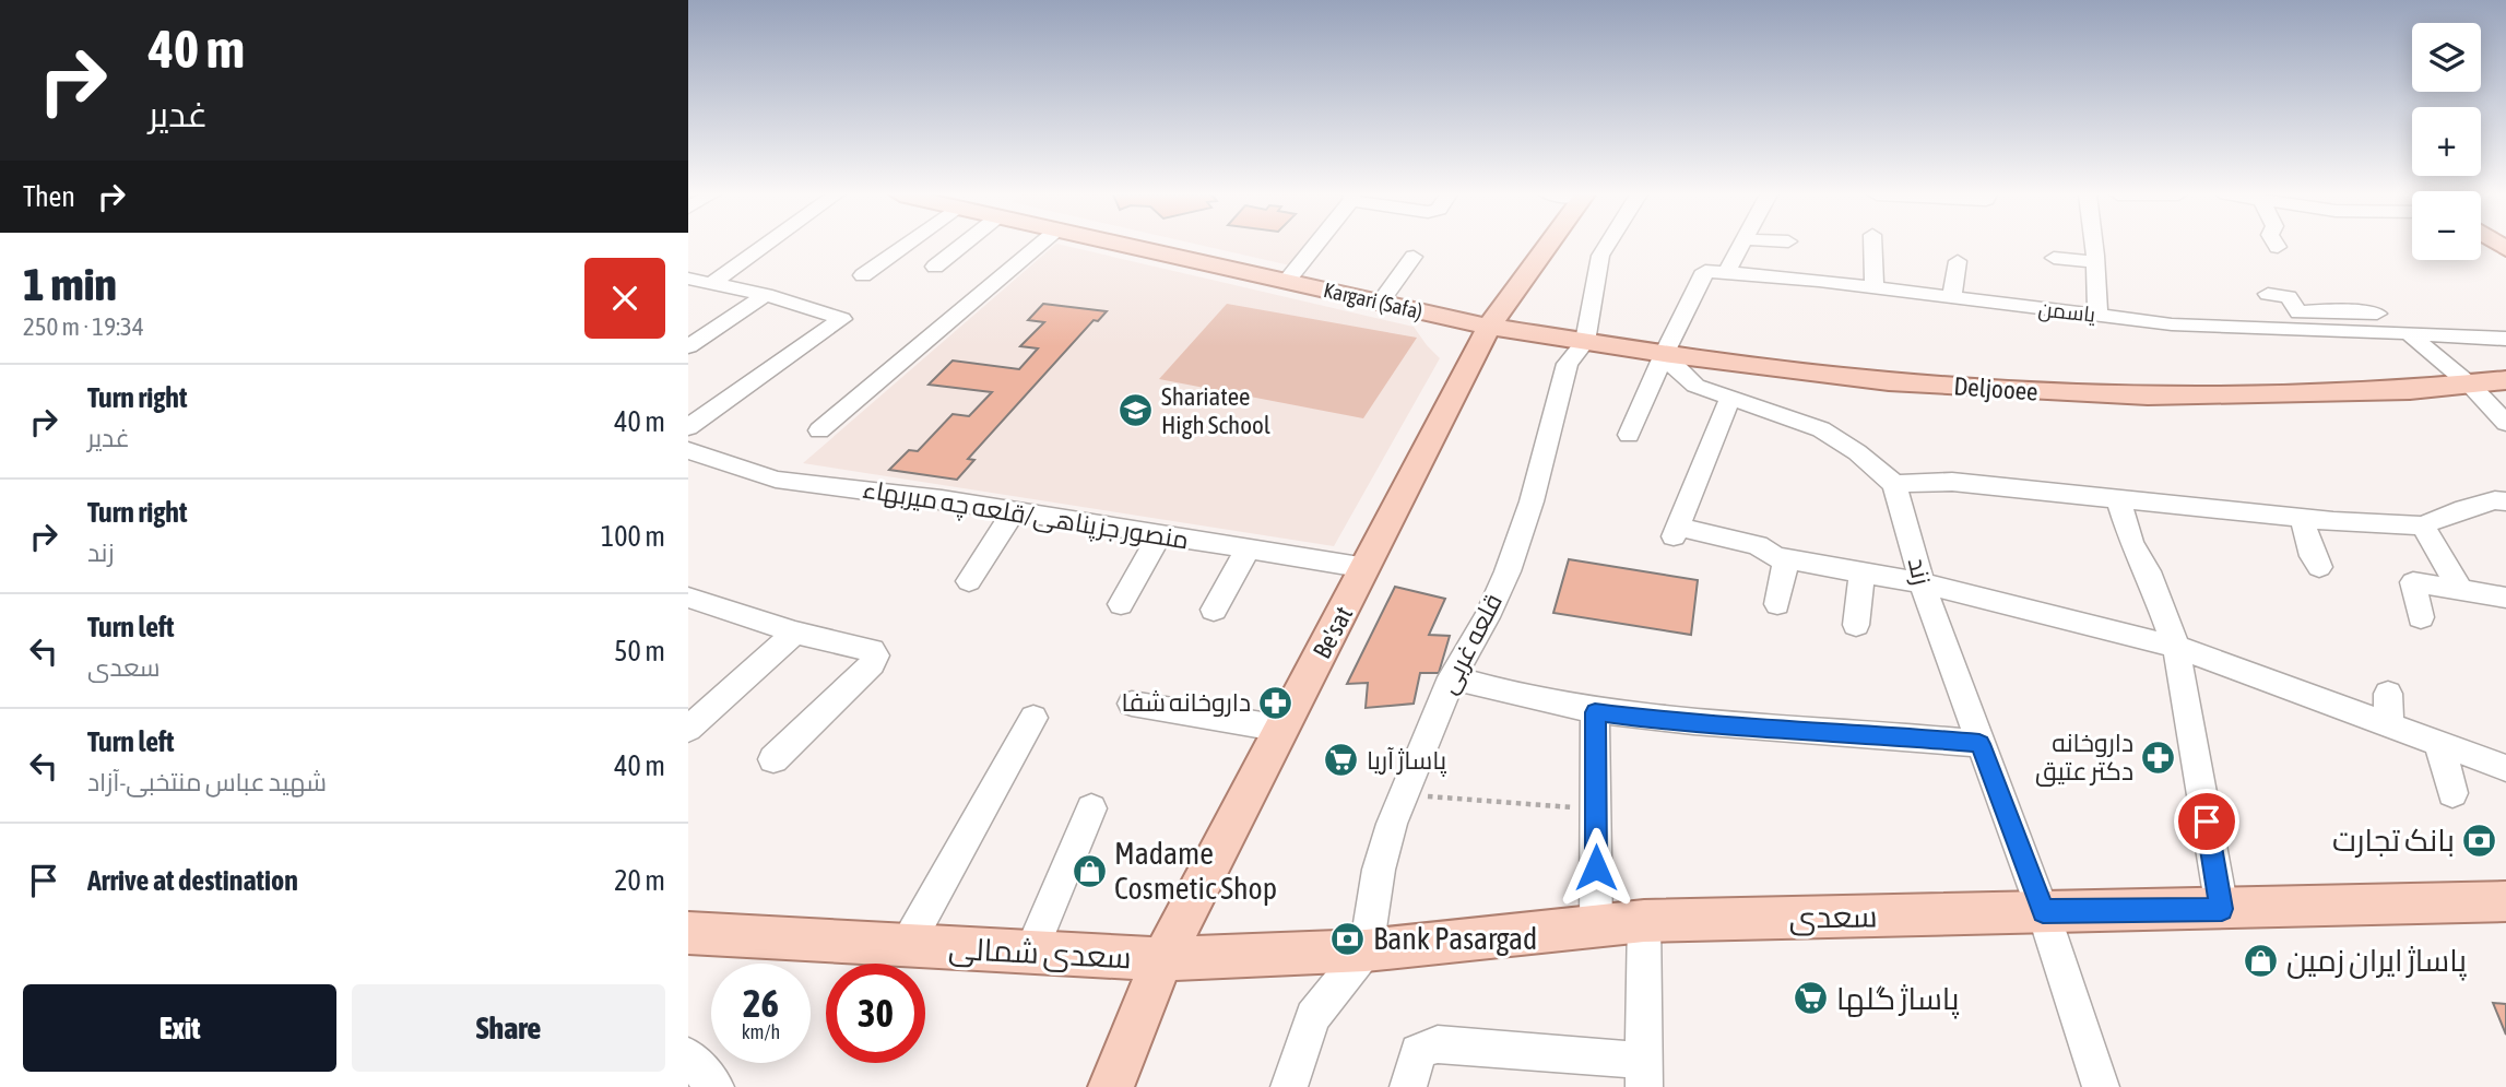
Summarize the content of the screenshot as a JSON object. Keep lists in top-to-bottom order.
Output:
{
  "streets": {
    "main road": [
      "Kargari (Safa)",
      "Deljooee",
      "Be'sat",
      "سعدی",
      "سعدی شمالی"
    ],
    "street": [
      "یاسمن",
      "منصور جزپناهی/قلعه چه میربهاء",
      "زند",
      "قلعه غربی"
    ]
  },
  "crossings": [
    ["Kargari (Safa)", "Deljooee"],
    ["Kargari (Safa)", "Be'sat"],
    ["Deljooee", "Be'sat"],
    ["Deljooee", "قلعه غربی"],
    ["منصور جزپناهی/قلعه چه میربهاء", "Be'sat"],
    ["زند", "سعدی"],
    ["Be'sat", "سعدی"],
    ["Be'sat", "سعدی شمالی"],
    ["قلعه غربی", "سعدی"],
    ["سعدی", "سعدی شمالی"]
  ],
  "places": {
    "school or university": ["Shariatee High School"],
    "pharmacy": ["داروخانه شفا", "داروخانه دکتر عتیق"],
    "supermarket": ["پاساژ آریا", "پاساژ گلها"],
    "bank": ["بانک تجارت", "Bank Pasargad"],
    "shop": ["Madame Cosmetic Shop", "پاساژ ایران زمین"]
  },
  "page": {
    "turn": ["40 m", "غدیر"],
    "map_buttons": ["+", "−"],
    "then": "Then",
    "heading": ["1 min", "250 m · 19:34"],
    "list": [
      {
        "name": "Turn right",
        "note": "غدیر",
        "value": "40 m"
      },
      {
        "name": "Turn right",
        "note": "زند",
        "value": "100 m"
      },
      {
        "name": "Turn left",
        "note": "سعدی",
        "value": "50 m"
      },
      {
        "name": "Turn left",
        "note": "شهید عباس منتخبی-آزاد",
        "value": "40 m"
      },
      {
        "name": "Arrive at destination",
        "value": "20 m"
      }
    ],
    "speed": "26 km/h",
    "limit": "30",
    "buttons": ["Exit", "Share"]
  }
}
